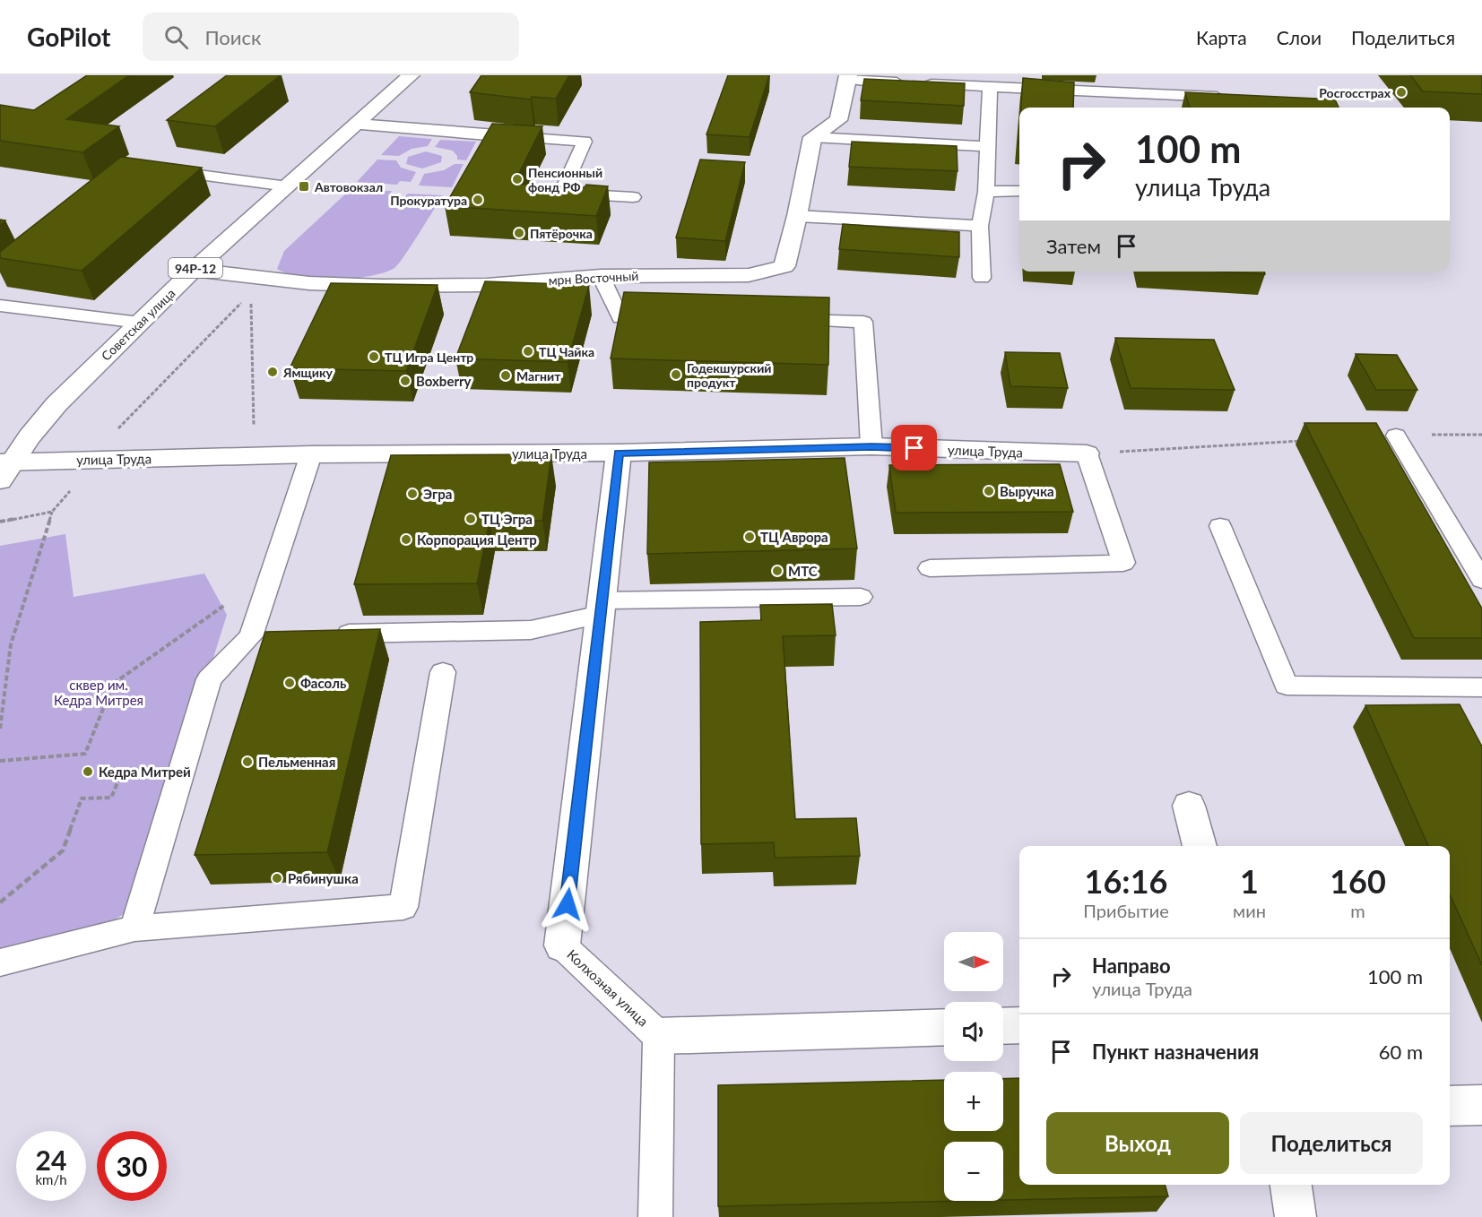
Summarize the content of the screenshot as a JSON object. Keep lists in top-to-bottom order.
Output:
{
  "streets": {
    "street": [
      "94Р-12",
      "мрн Восточный",
      "Советская улица",
      "улица Труда",
      "Колхозная улица"
    ]
  },
  "crossings": [
    ["мрн Восточный", "Советская улица"],
    ["Советская улица", "улица Труда"],
    ["улица Труда", "Колхозная улица"]
  ],
  "parks": ["сквер им. Кедра Митрея"],
  "places": {
    "other": [
      "Росгосстрах",
      "Пенсионный фонд РФ",
      "Прокуратура",
      "Пятёрочка",
      "ТЦ Чайка",
      "ТЦ Игра Центр",
      "Ямщику",
      "Годекшурский продукт",
      "Магнит",
      "Boxberry",
      "Выручка",
      "Эгра",
      "ТЦ Эгра",
      "ТЦ Аврора",
      "Корпорация Центр",
      "МТС",
      "Фасоль",
      "Пельменная",
      "Кедра Митрей",
      "Рябинушка"
    ],
    "transit": ["Автовокзал"]
  },
  "north": "right",
  "page": {
    "header": "GoPilot",
    "search": "Поиск",
    "nav": ["Карта", "Слои", "Поделиться"],
    "turn": ["100 m", "улица Труда"],
    "then": "Затем",
    "eta": [
      "16:16",
      "Прибытие",
      "1",
      "мин",
      "160",
      "m"
    ],
    "map_buttons": ["+", "−"],
    "list": [
      {
        "name": "Направо",
        "note": "улица Труда",
        "value": "100 m"
      },
      {
        "name": "Пункт назначения",
        "value": "60 m"
      }
    ],
    "buttons": ["Выход", "Поделиться"],
    "speed": "24 km/h",
    "limit": "30"
  }
}
